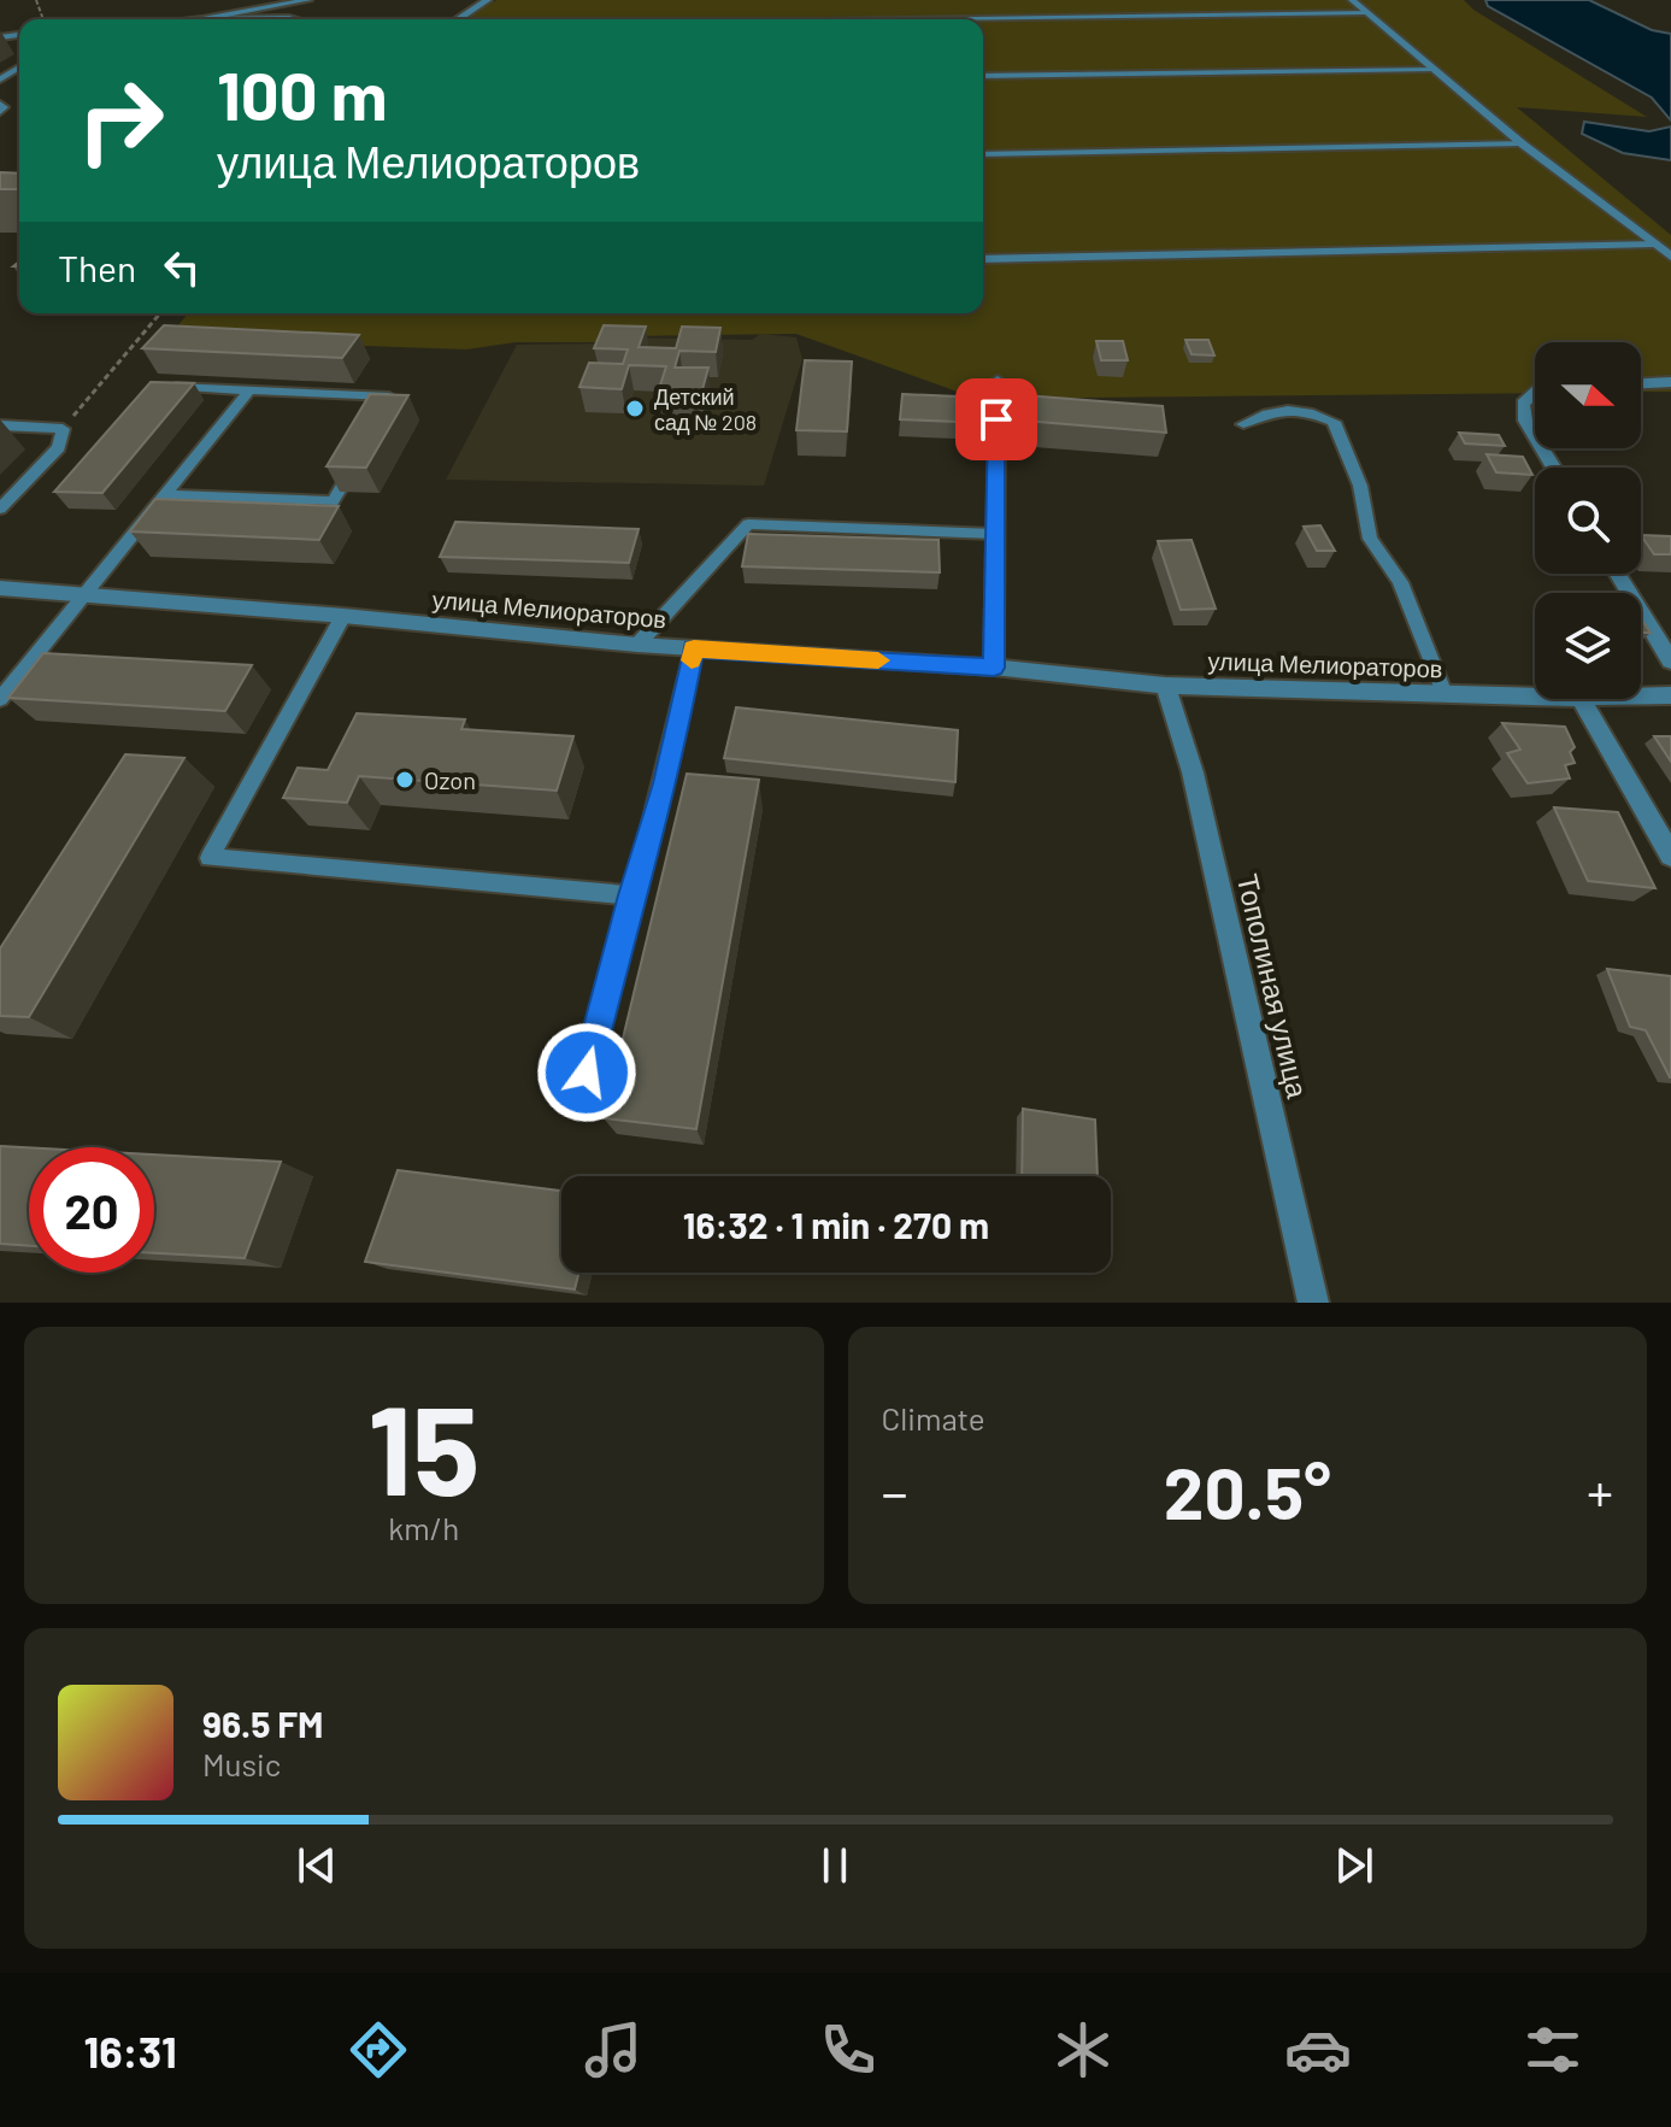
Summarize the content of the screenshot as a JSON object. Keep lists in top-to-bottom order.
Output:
{
  "streets": {
    "street": ["улица Мелиораторов", "Тополиная улица"]
  },
  "crossings": [
    ["улица Мелиораторов", "Тополиная улица"]
  ],
  "places": ["Детский сад № 208", "Ozon"],
  "north": "right",
  "page": {
    "turn": ["100 m", "улица Мелиораторов"],
    "then": "Then",
    "limit": "20",
    "trip": "16:32 · 1 min · 270 m",
    "tile": [
      ["15", "km/h"],
      "Climate"
    ],
    "heat": ["−", "20.5°", "+"],
    "song": ["96.5 FM", "Music"],
    "tabs": "16:31"
  }
}
